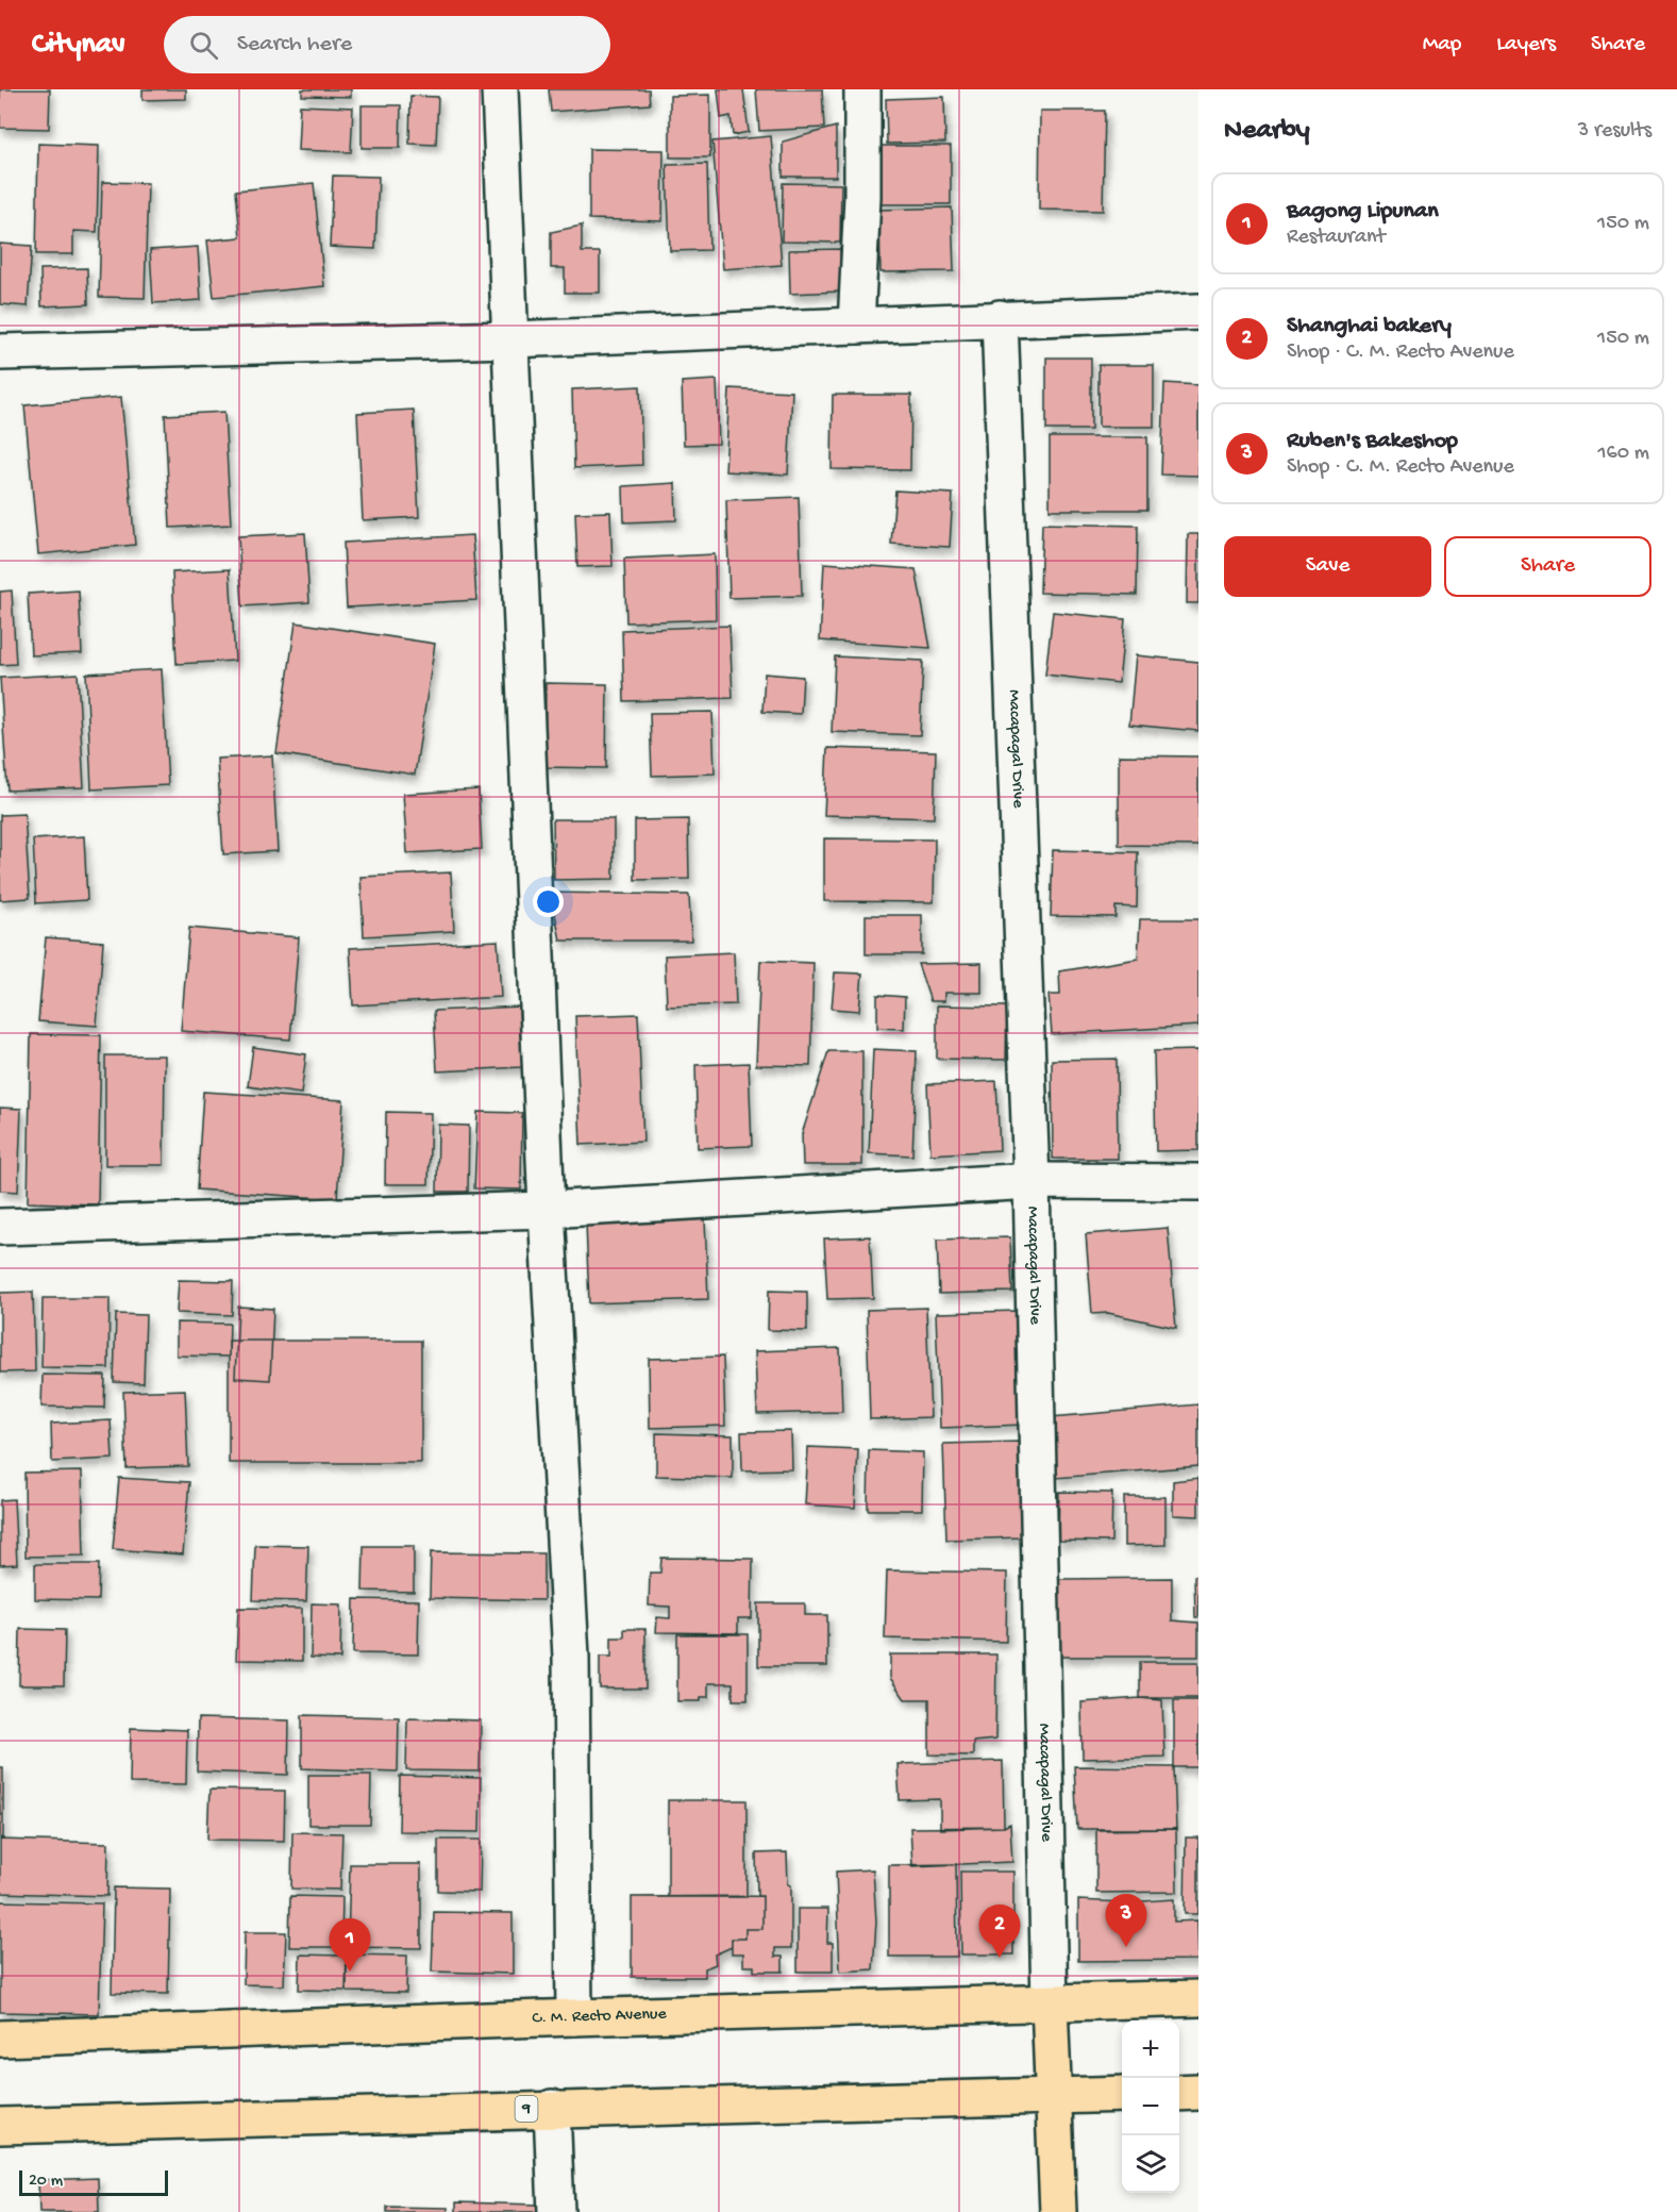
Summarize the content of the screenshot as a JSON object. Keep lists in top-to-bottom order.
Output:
{
  "streets": {
    "main road": ["Macapagal Drive", "C. M. Recto Avenue", "9"]
  },
  "crossings": [
    ["Macapagal Drive", "C. M. Recto Avenue"],
    ["Macapagal Drive", "9"]
  ],
  "scale_bar": "20 m",
  "page": {
    "header": "Citynav",
    "search": "Search here",
    "nav": ["Map", "Layers", "Share"],
    "heading": ["Nearby", "3 results"],
    "list": [
      {
        "mark": "1",
        "name": "Bagong Lipunan",
        "note": "Restaurant",
        "value": "150 m"
      },
      {
        "mark": "2",
        "name": "Shanghai bakery",
        "note": "Shop · C. M. Recto Avenue",
        "value": "150 m"
      },
      {
        "mark": "3",
        "name": "Ruben's Bakeshop",
        "note": "Shop · C. M. Recto Avenue",
        "value": "160 m"
      }
    ],
    "buttons": ["Save", "Share"],
    "pins": ["3", "2", "1"],
    "map_buttons": ["+", "−"],
    "scale": "20 m"
  }
}
